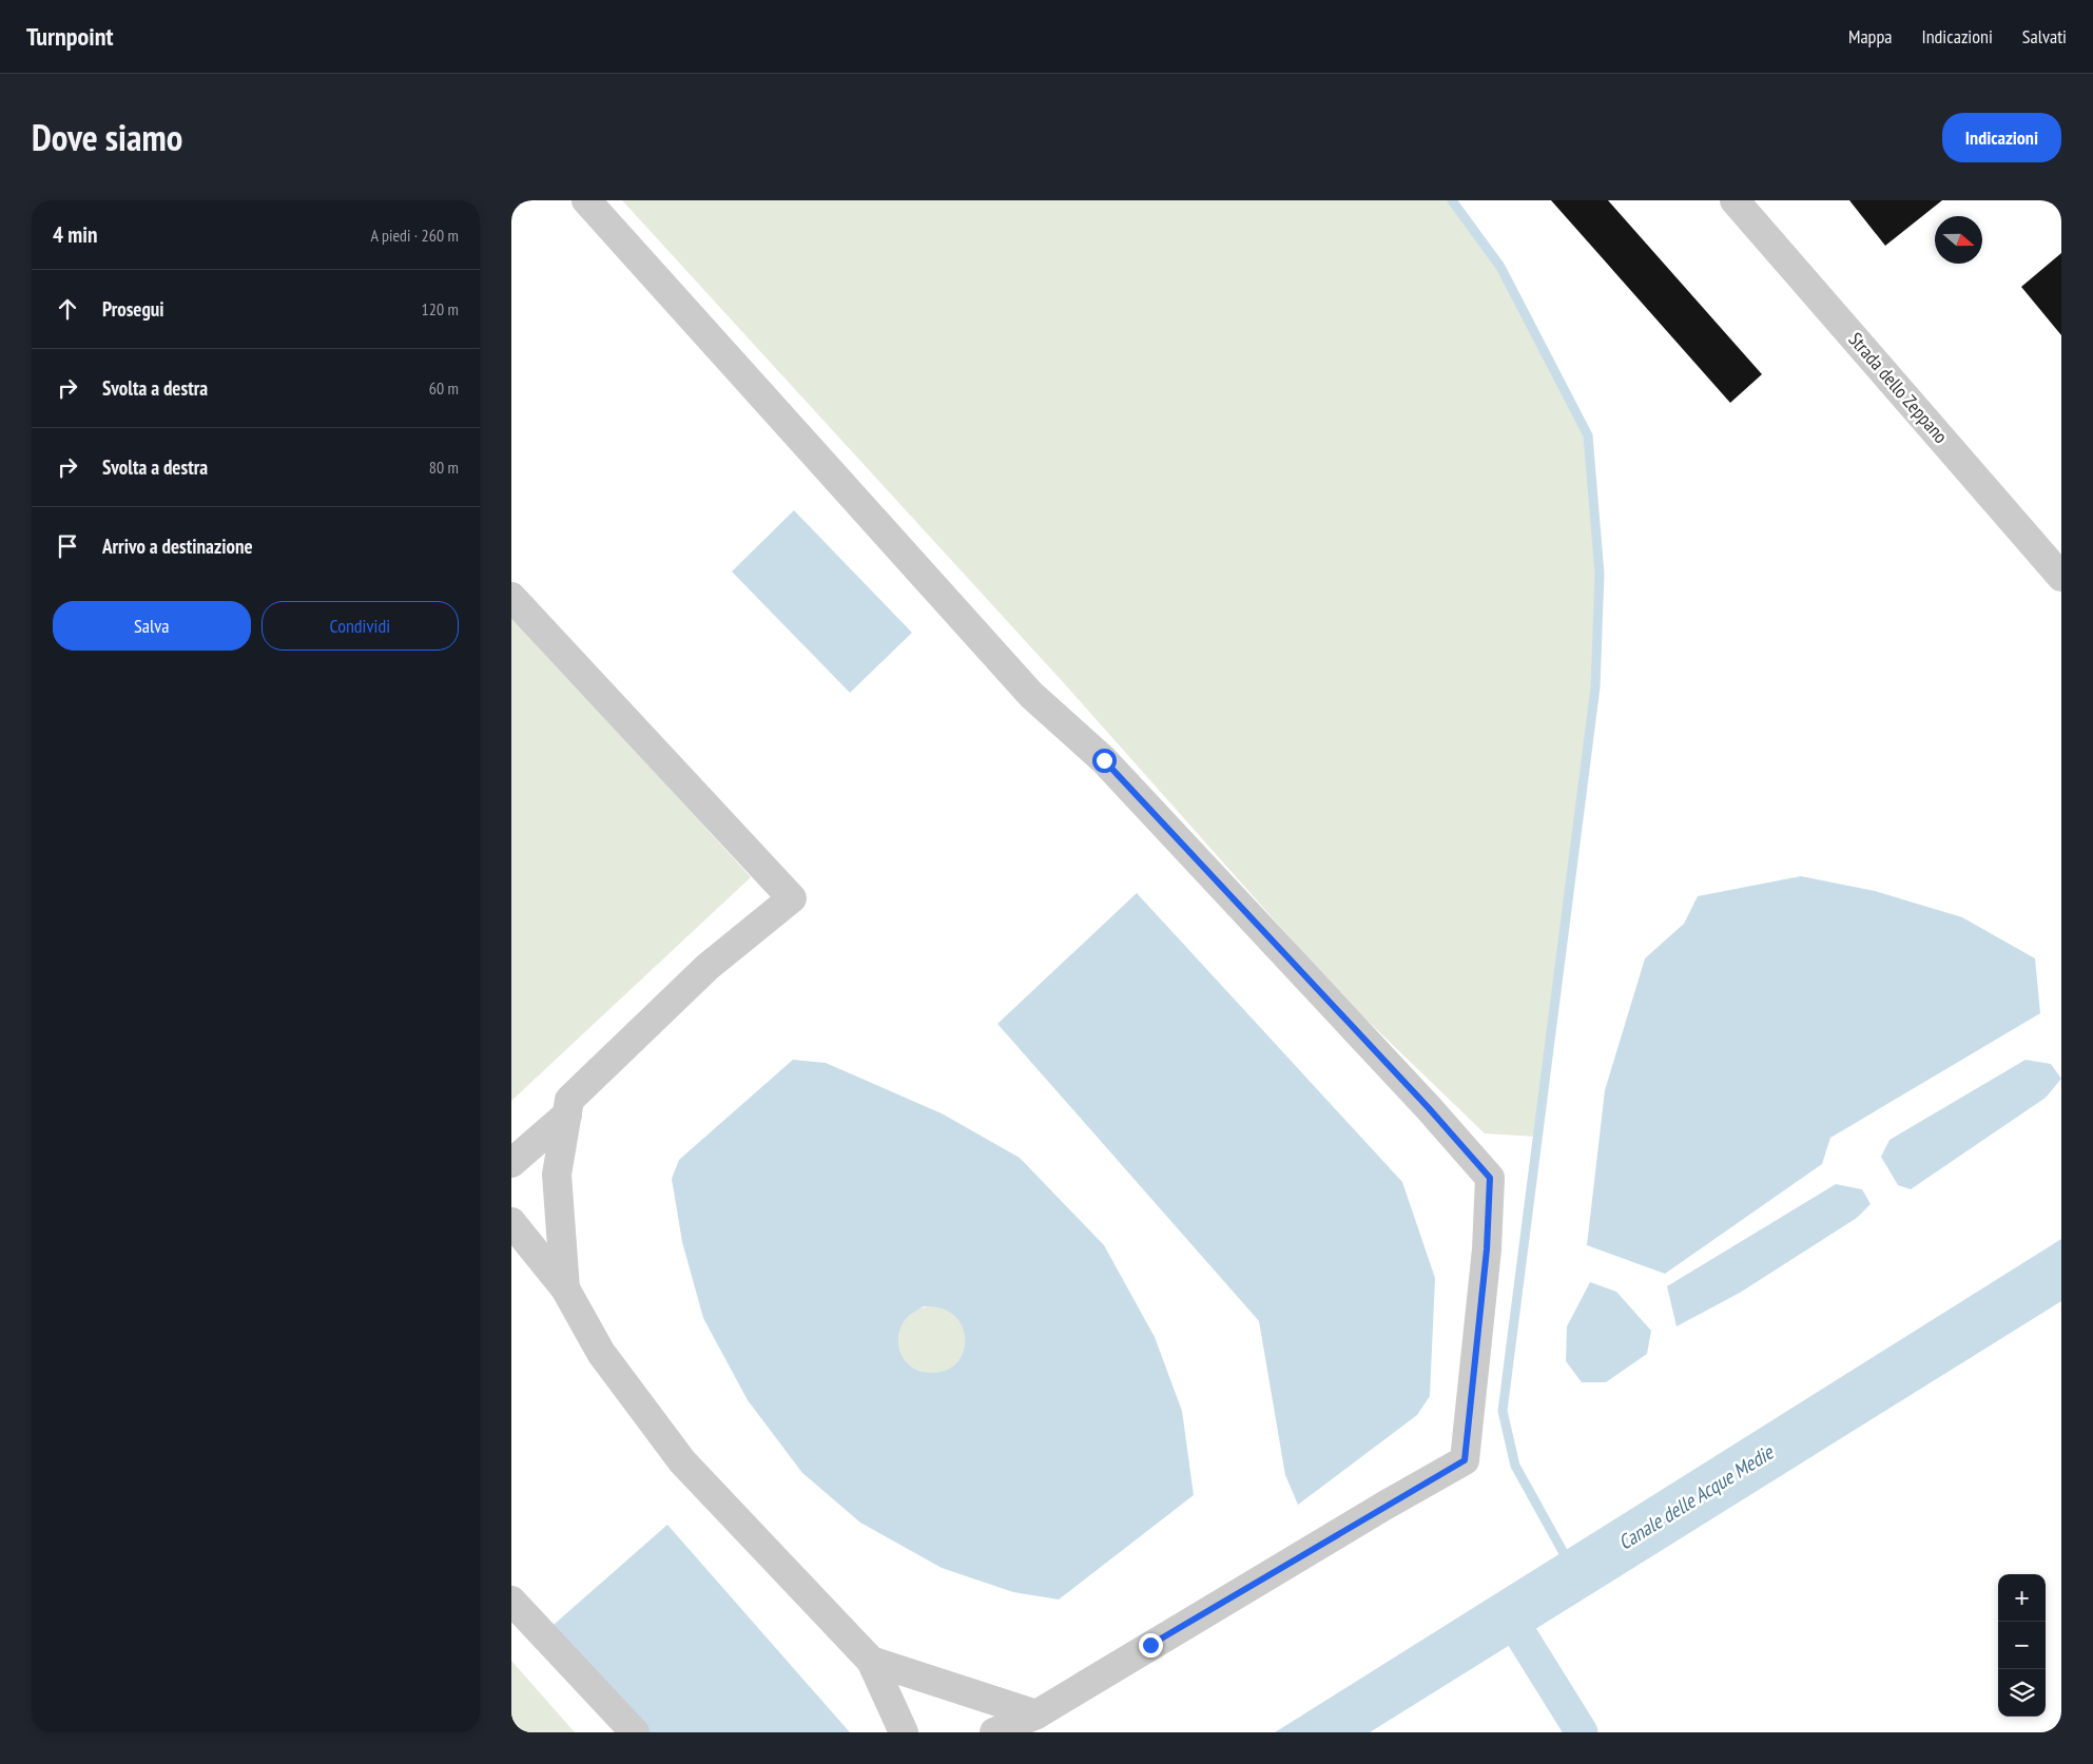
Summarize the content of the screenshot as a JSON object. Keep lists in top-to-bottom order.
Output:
{
  "streets": {
    "street": ["Strada dello Zeppano"]
  },
  "water": ["Canale delle Acque Medie"],
  "north": "right",
  "page": {
    "header": "Turnpoint",
    "nav": ["Mappa", "Indicazioni", "Salvati"],
    "title": "Dove siamo",
    "buttons": [
      "Indicazioni",
      ["Salva", "Condividi"]
    ],
    "heading": ["4 min", "A piedi · 260 m"],
    "list": [
      ["Prosegui", "120 m"],
      ["Svolta a destra", "60 m"],
      ["Svolta a destra", "80 m"],
      "Arrivo a destinazione"
    ],
    "map_buttons": ["+", "−"]
  }
}
